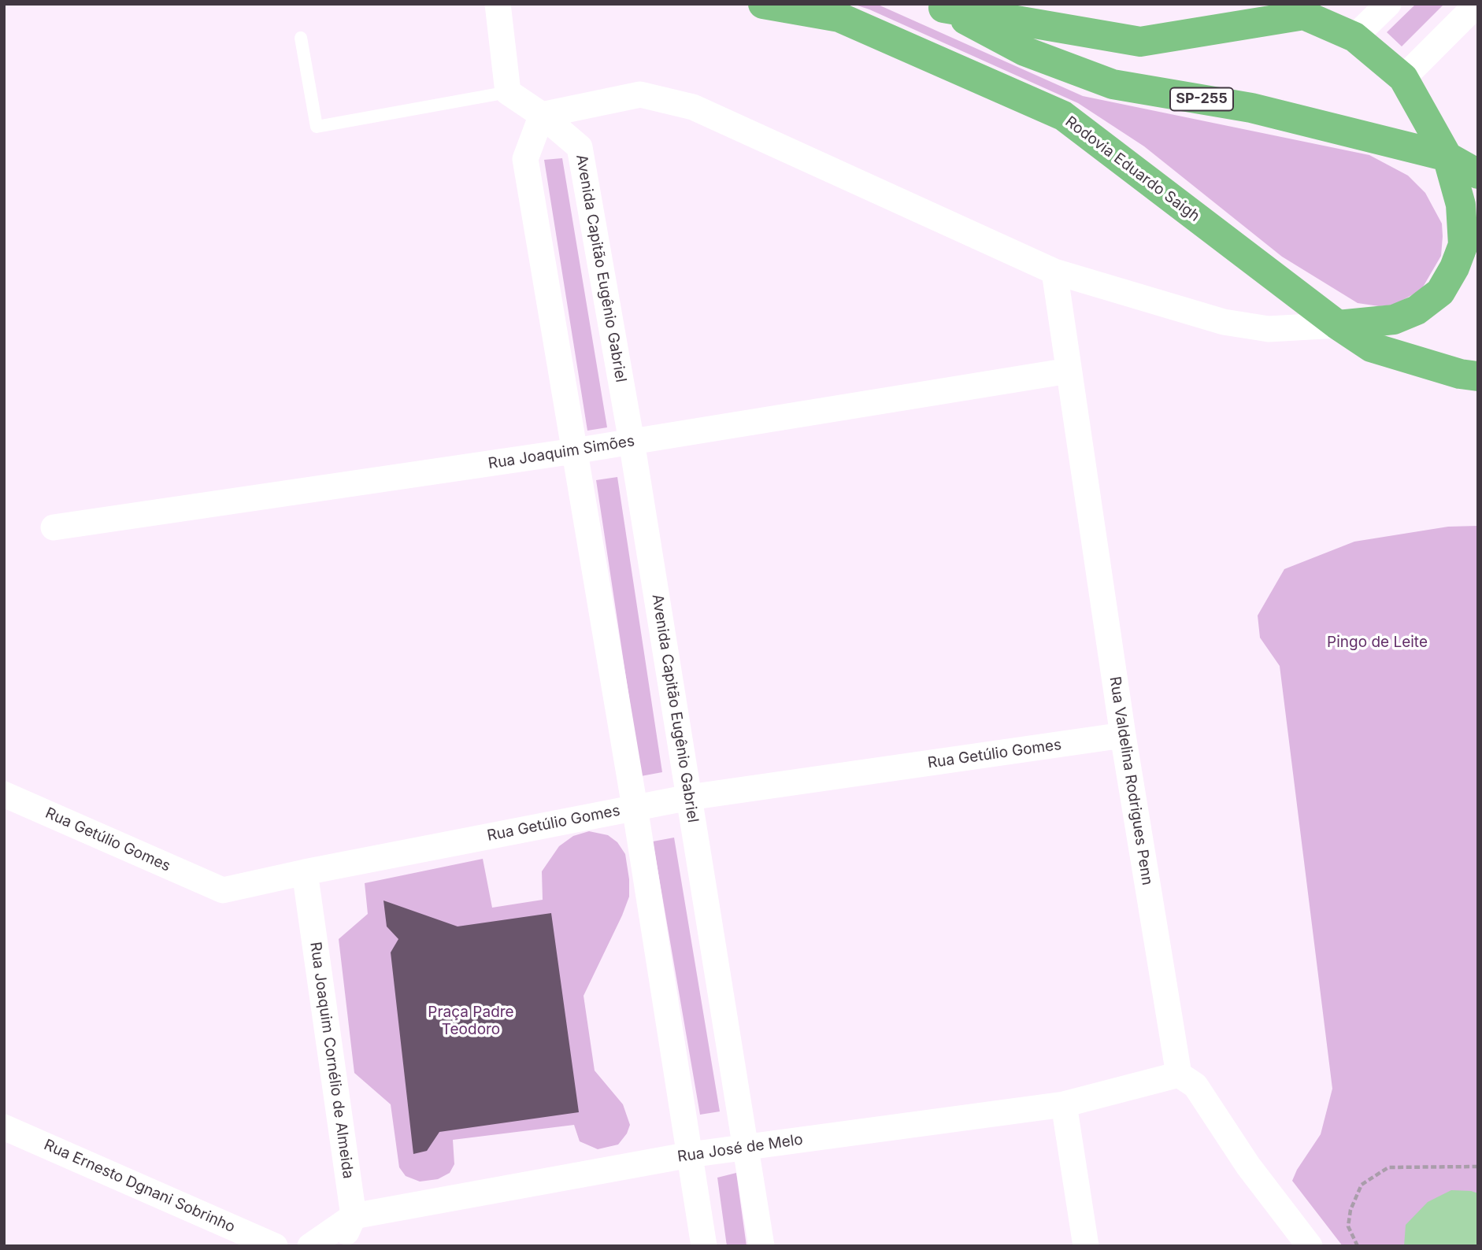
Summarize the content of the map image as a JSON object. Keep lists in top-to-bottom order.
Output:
{
  "streets": {
    "highway": ["SP-255", "Rodovia Eduardo Saigh"],
    "street": [
      "Avenida Capitão Eugênio Gabriel",
      "Rua Joaquim Simões",
      "Rua Getúlio Gomes",
      "Rua Valdelina Rodrigues Penn",
      "Rua Joaquim Cornélio de Almeida",
      "Rua José de Melo",
      "Rua Ernesto Dgnani Sobrinho"
    ]
  },
  "crossings": [
    ["Avenida Capitão Eugênio Gabriel", "Rua Joaquim Simões"],
    ["Avenida Capitão Eugênio Gabriel", "Rua Getúlio Gomes"],
    ["Avenida Capitão Eugênio Gabriel", "Rua José de Melo"],
    ["Rua Joaquim Simões", "Rua Valdelina Rodrigues Penn"],
    ["Rua Getúlio Gomes", "Rua Valdelina Rodrigues Penn"],
    ["Rua Getúlio Gomes", "Rua Joaquim Cornélio de Almeida"],
    ["Rua Valdelina Rodrigues Penn", "Rua José de Melo"],
    ["Rua Joaquim Cornélio de Almeida", "Rua José de Melo"]
  ],
  "parks": ["Pingo de Leite", "Praça Padre Teodoro"]
}
